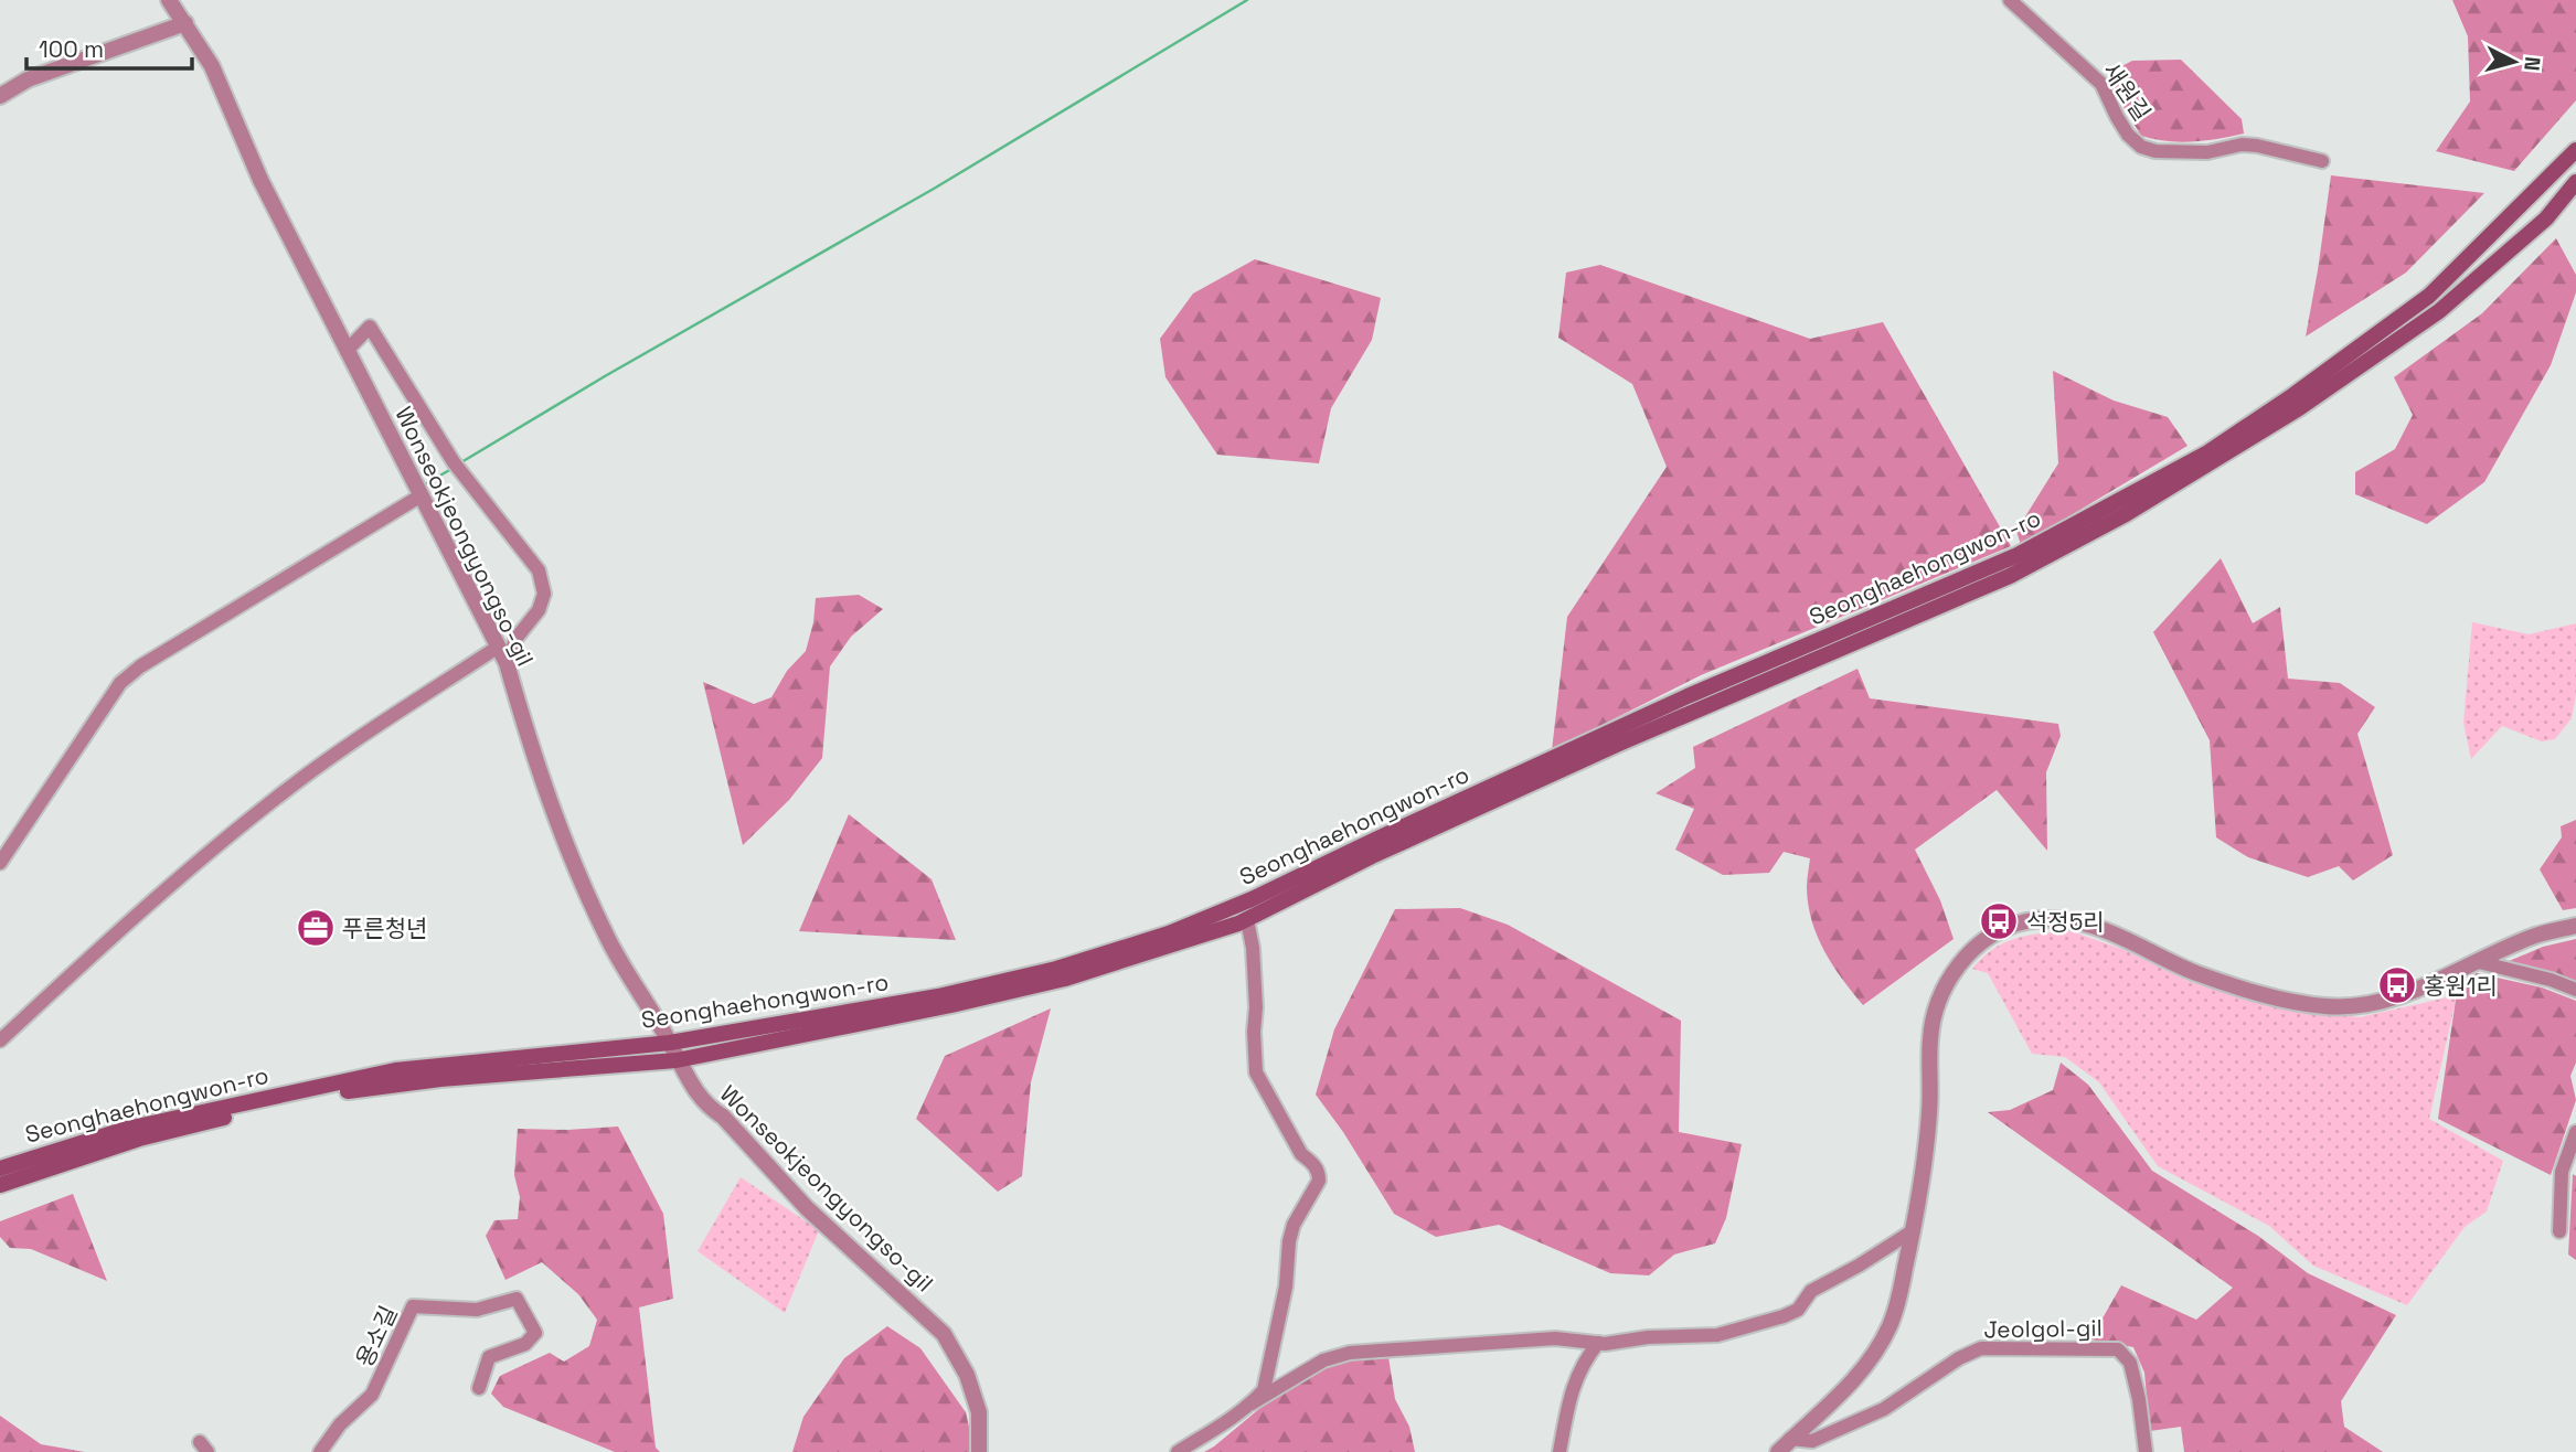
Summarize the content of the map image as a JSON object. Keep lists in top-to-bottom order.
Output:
{
  "streets": {
    "main road": ["Seonghaehongwon-ro"],
    "street": [
      "새원길",
      "Wonseokjeongyongso-gil",
      "Jeolgol-gil",
      "용소길"
    ]
  },
  "crossings": [
    ["Wonseokjeongyongso-gil", "Seonghaehongwon-ro"]
  ],
  "places": {
    "bus stop": ["석정5리", "홍원1리"],
    "office": ["푸른청년"]
  },
  "scale_bar": "100 m",
  "north": "right"
}
